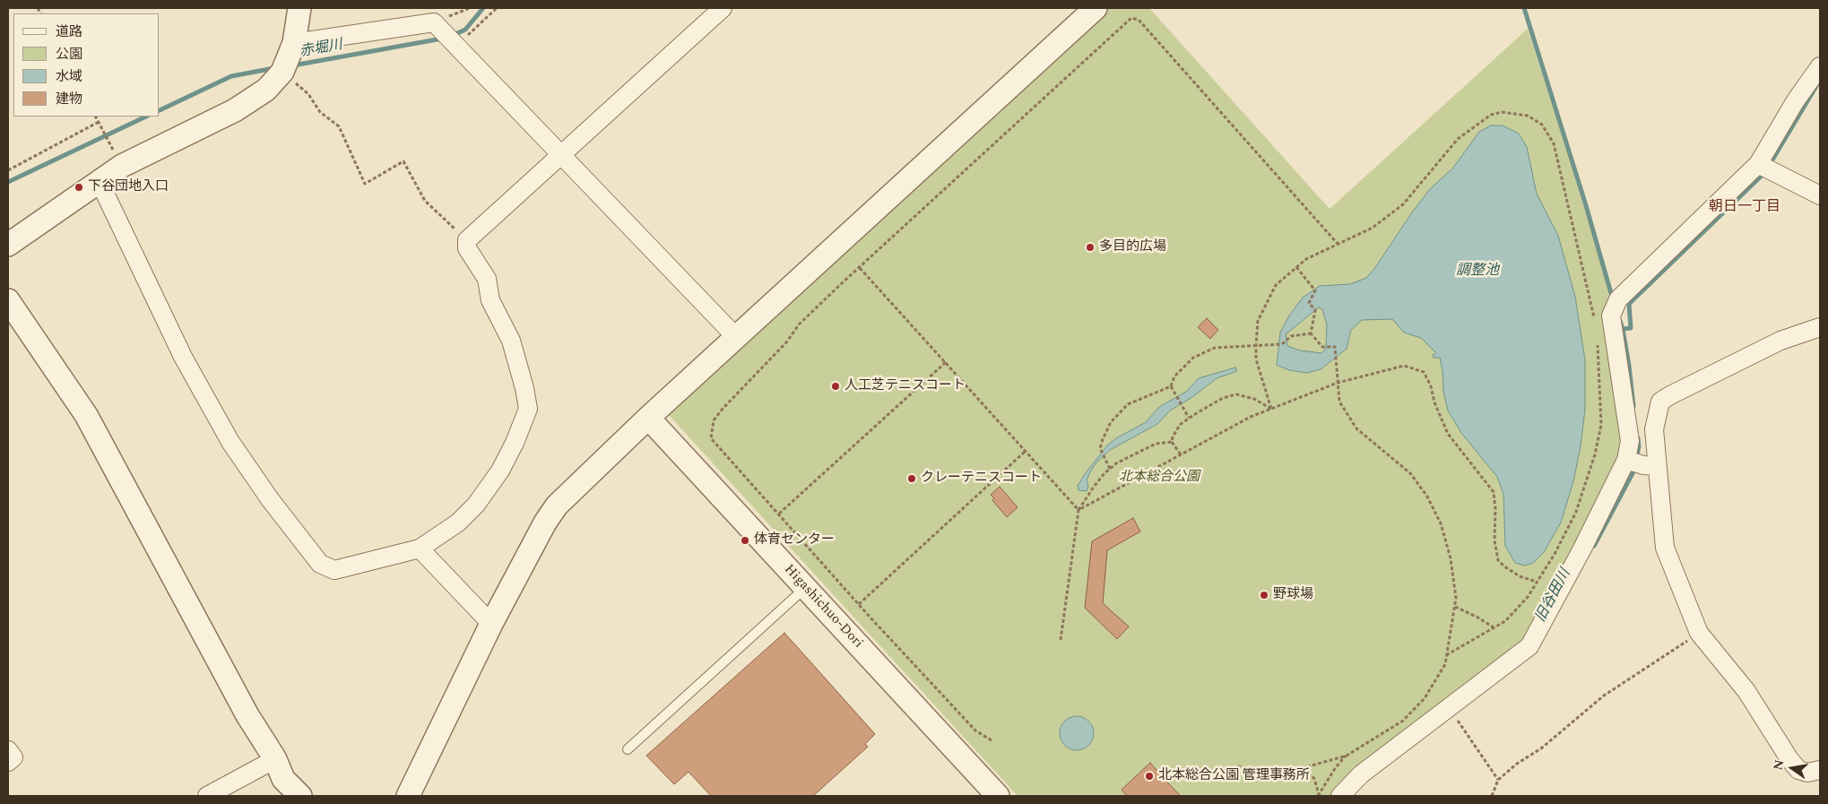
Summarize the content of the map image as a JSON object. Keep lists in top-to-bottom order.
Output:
{
  "streets": {
    "street": ["Higashichuo-Dori"]
  },
  "districts": ["朝日一丁目"],
  "water": ["赤堀川", "調整池", "旧谷田川"],
  "parks": ["北本総合公園"],
  "places": [
    "下谷団地入口",
    "多目的広場",
    "人工芝テニスコート",
    "クレーテニスコート",
    "体育センター",
    "野球場",
    "北本総合公園 管理事務所"
  ],
  "legend": [
    "道路",
    "公園",
    "水域",
    "建物"
  ],
  "north": "left"
}
